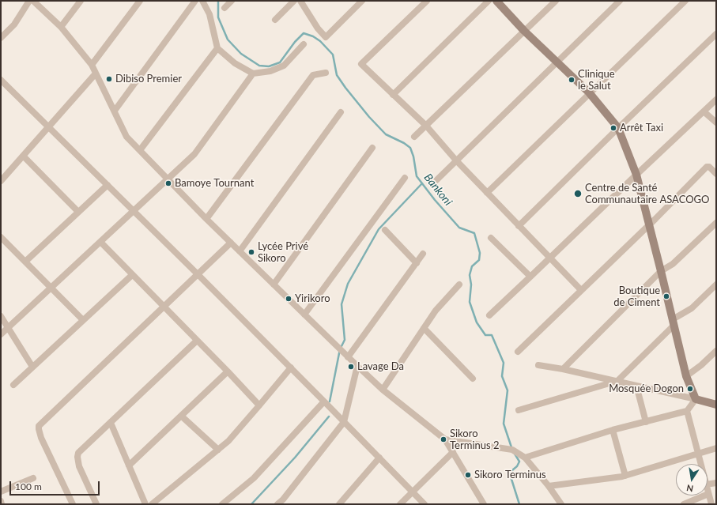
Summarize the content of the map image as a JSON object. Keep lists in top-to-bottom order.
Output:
{
  "water": ["Bankoni"],
  "places": [
    "Dibiso Premier",
    "Clinique le Salut",
    "Arrêt Taxi",
    "Bamoye Tournant",
    "Centre de Santé Communautaire ASACOGO",
    "Lycée Privé Sikoro",
    "Boutique de Ciment",
    "Yirikoro",
    "Lavage Da",
    "Mosquée Dogon",
    "Sikoro Terminus 2",
    "Sikoro Terminus"
  ],
  "scale_bar": "100 m",
  "north": "bottom"
}
